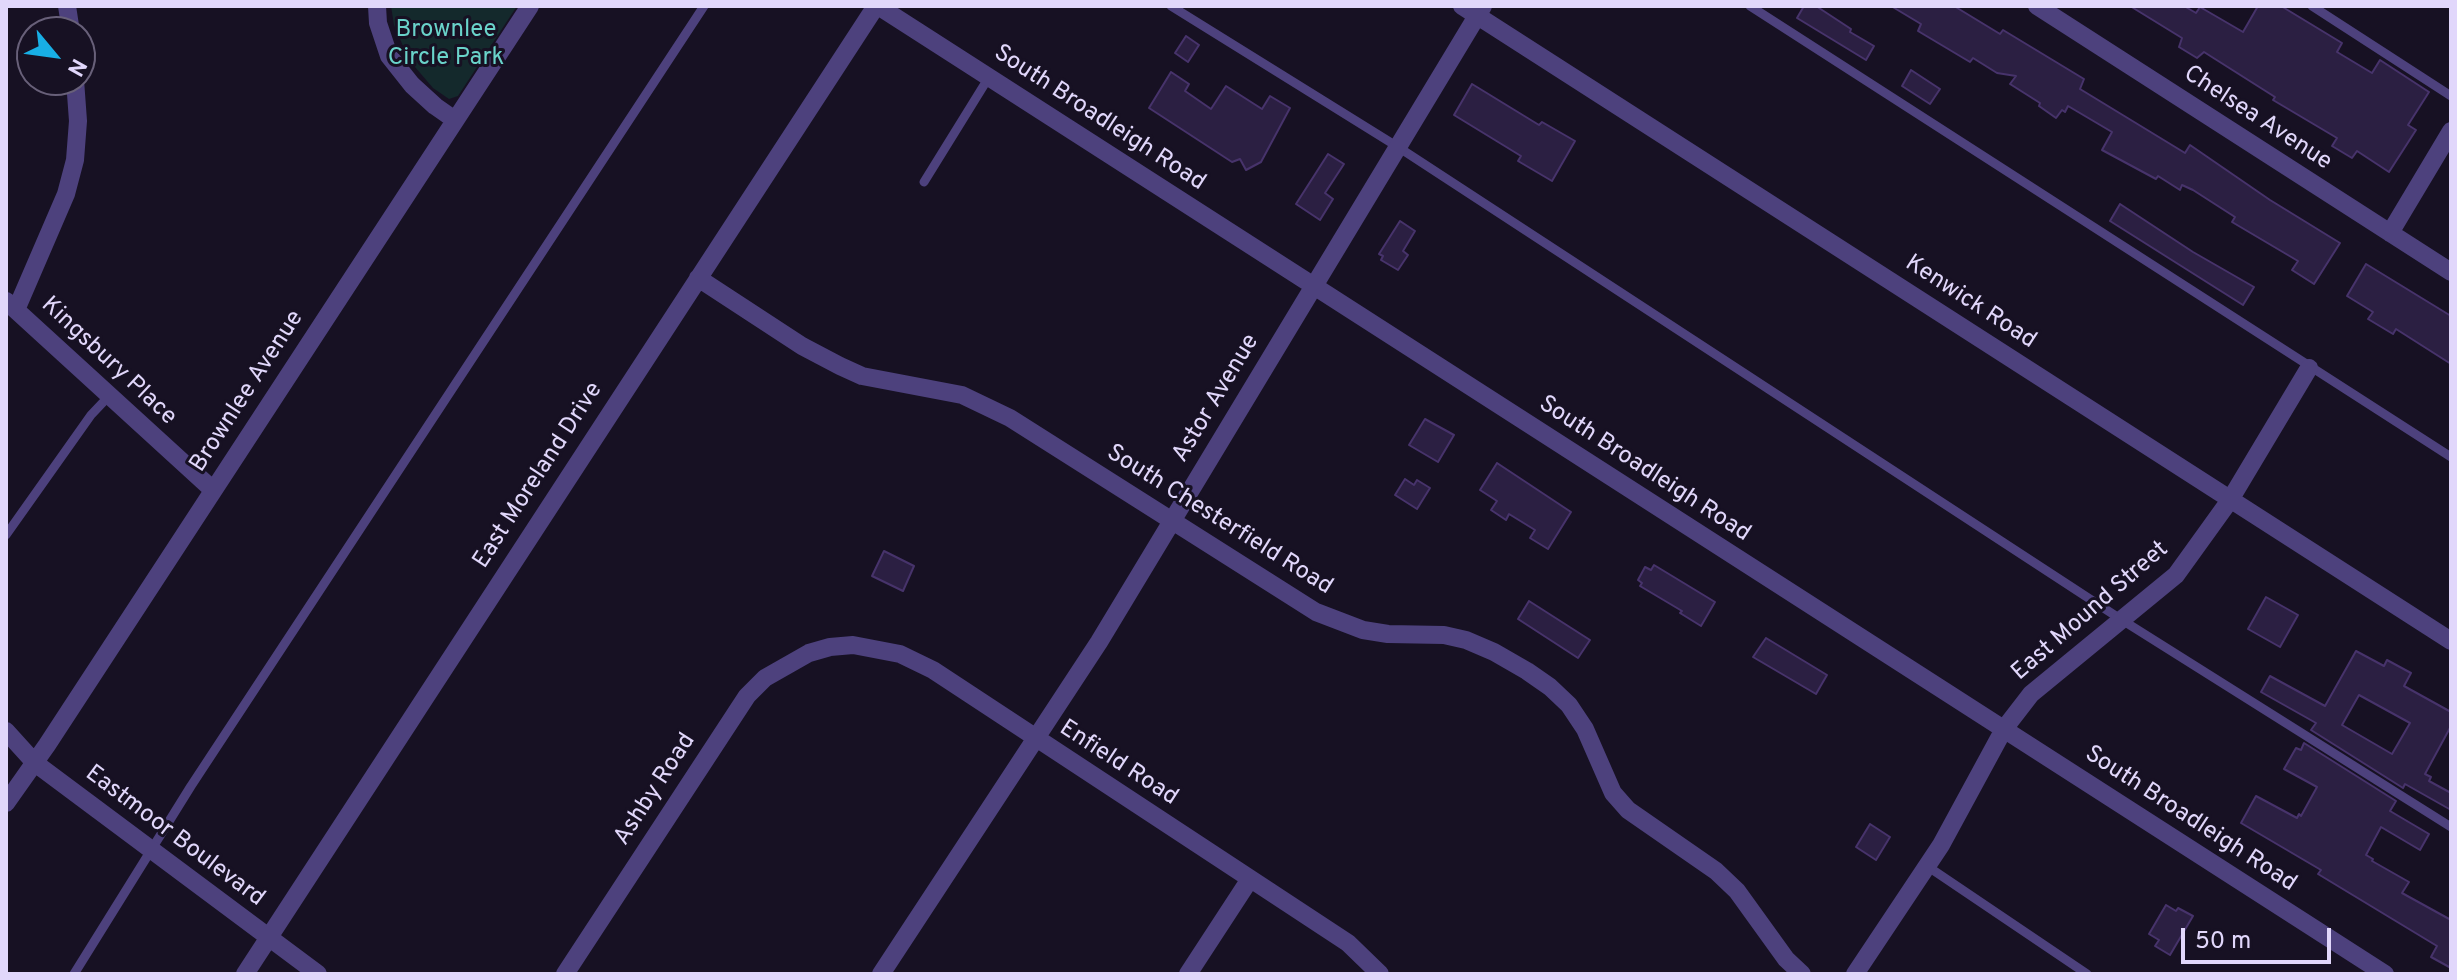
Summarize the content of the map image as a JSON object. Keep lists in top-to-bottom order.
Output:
{
  "streets": {
    "street": [
      "South Broadleigh Road",
      "Chelsea Avenue",
      "Kenwick Road",
      "Kingsbury Place",
      "Brownlee Avenue",
      "Astor Avenue",
      "East Moreland Drive",
      "South Chesterfield Road",
      "East Mound Street",
      "Enfield Road",
      "Ashby Road",
      "Eastmoor Boulevard"
    ]
  },
  "crossings": [
    ["South Broadleigh Road", "Astor Avenue"],
    ["South Broadleigh Road", "East Moreland Drive"],
    ["South Broadleigh Road", "East Mound Street"],
    ["Kenwick Road", "Astor Avenue"],
    ["Kenwick Road", "East Mound Street"],
    ["Kingsbury Place", "Brownlee Avenue"],
    ["Brownlee Avenue", "Eastmoor Boulevard"],
    ["Astor Avenue", "South Chesterfield Road"],
    ["Astor Avenue", "Enfield Road"],
    ["East Moreland Drive", "South Chesterfield Road"],
    ["East Moreland Drive", "Eastmoor Boulevard"],
    ["Enfield Road", "Ashby Road"]
  ],
  "parks": ["Brownlee Circle Park"],
  "scale_bar": "50 m",
  "north": "bottom right"
}
